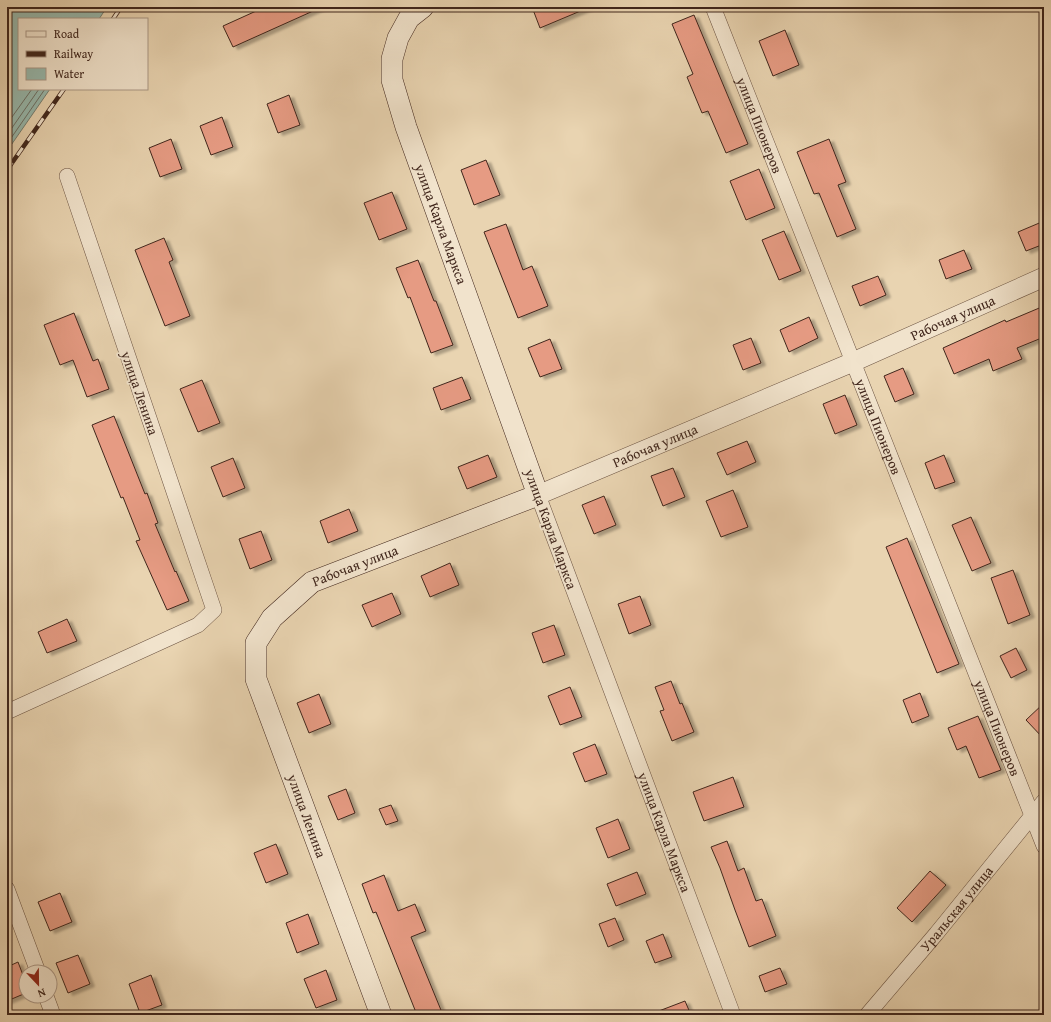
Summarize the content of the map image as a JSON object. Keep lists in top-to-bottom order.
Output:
{
  "streets": {
    "main road": ["улица Карла Маркса", "Рабочая улица", "улица Ленина"],
    "street": ["улица Пионеров", "Уральская улица"]
  },
  "crossings": [
    ["улица Пионеров", "Рабочая улица"],
    ["улица Пионеров", "Уральская улица"],
    ["улица Карла Маркса", "Рабочая улица"],
    ["Рабочая улица", "улица Ленина"]
  ],
  "legend": ["Road", "Railway", "Water"],
  "north": "bottom"
}
